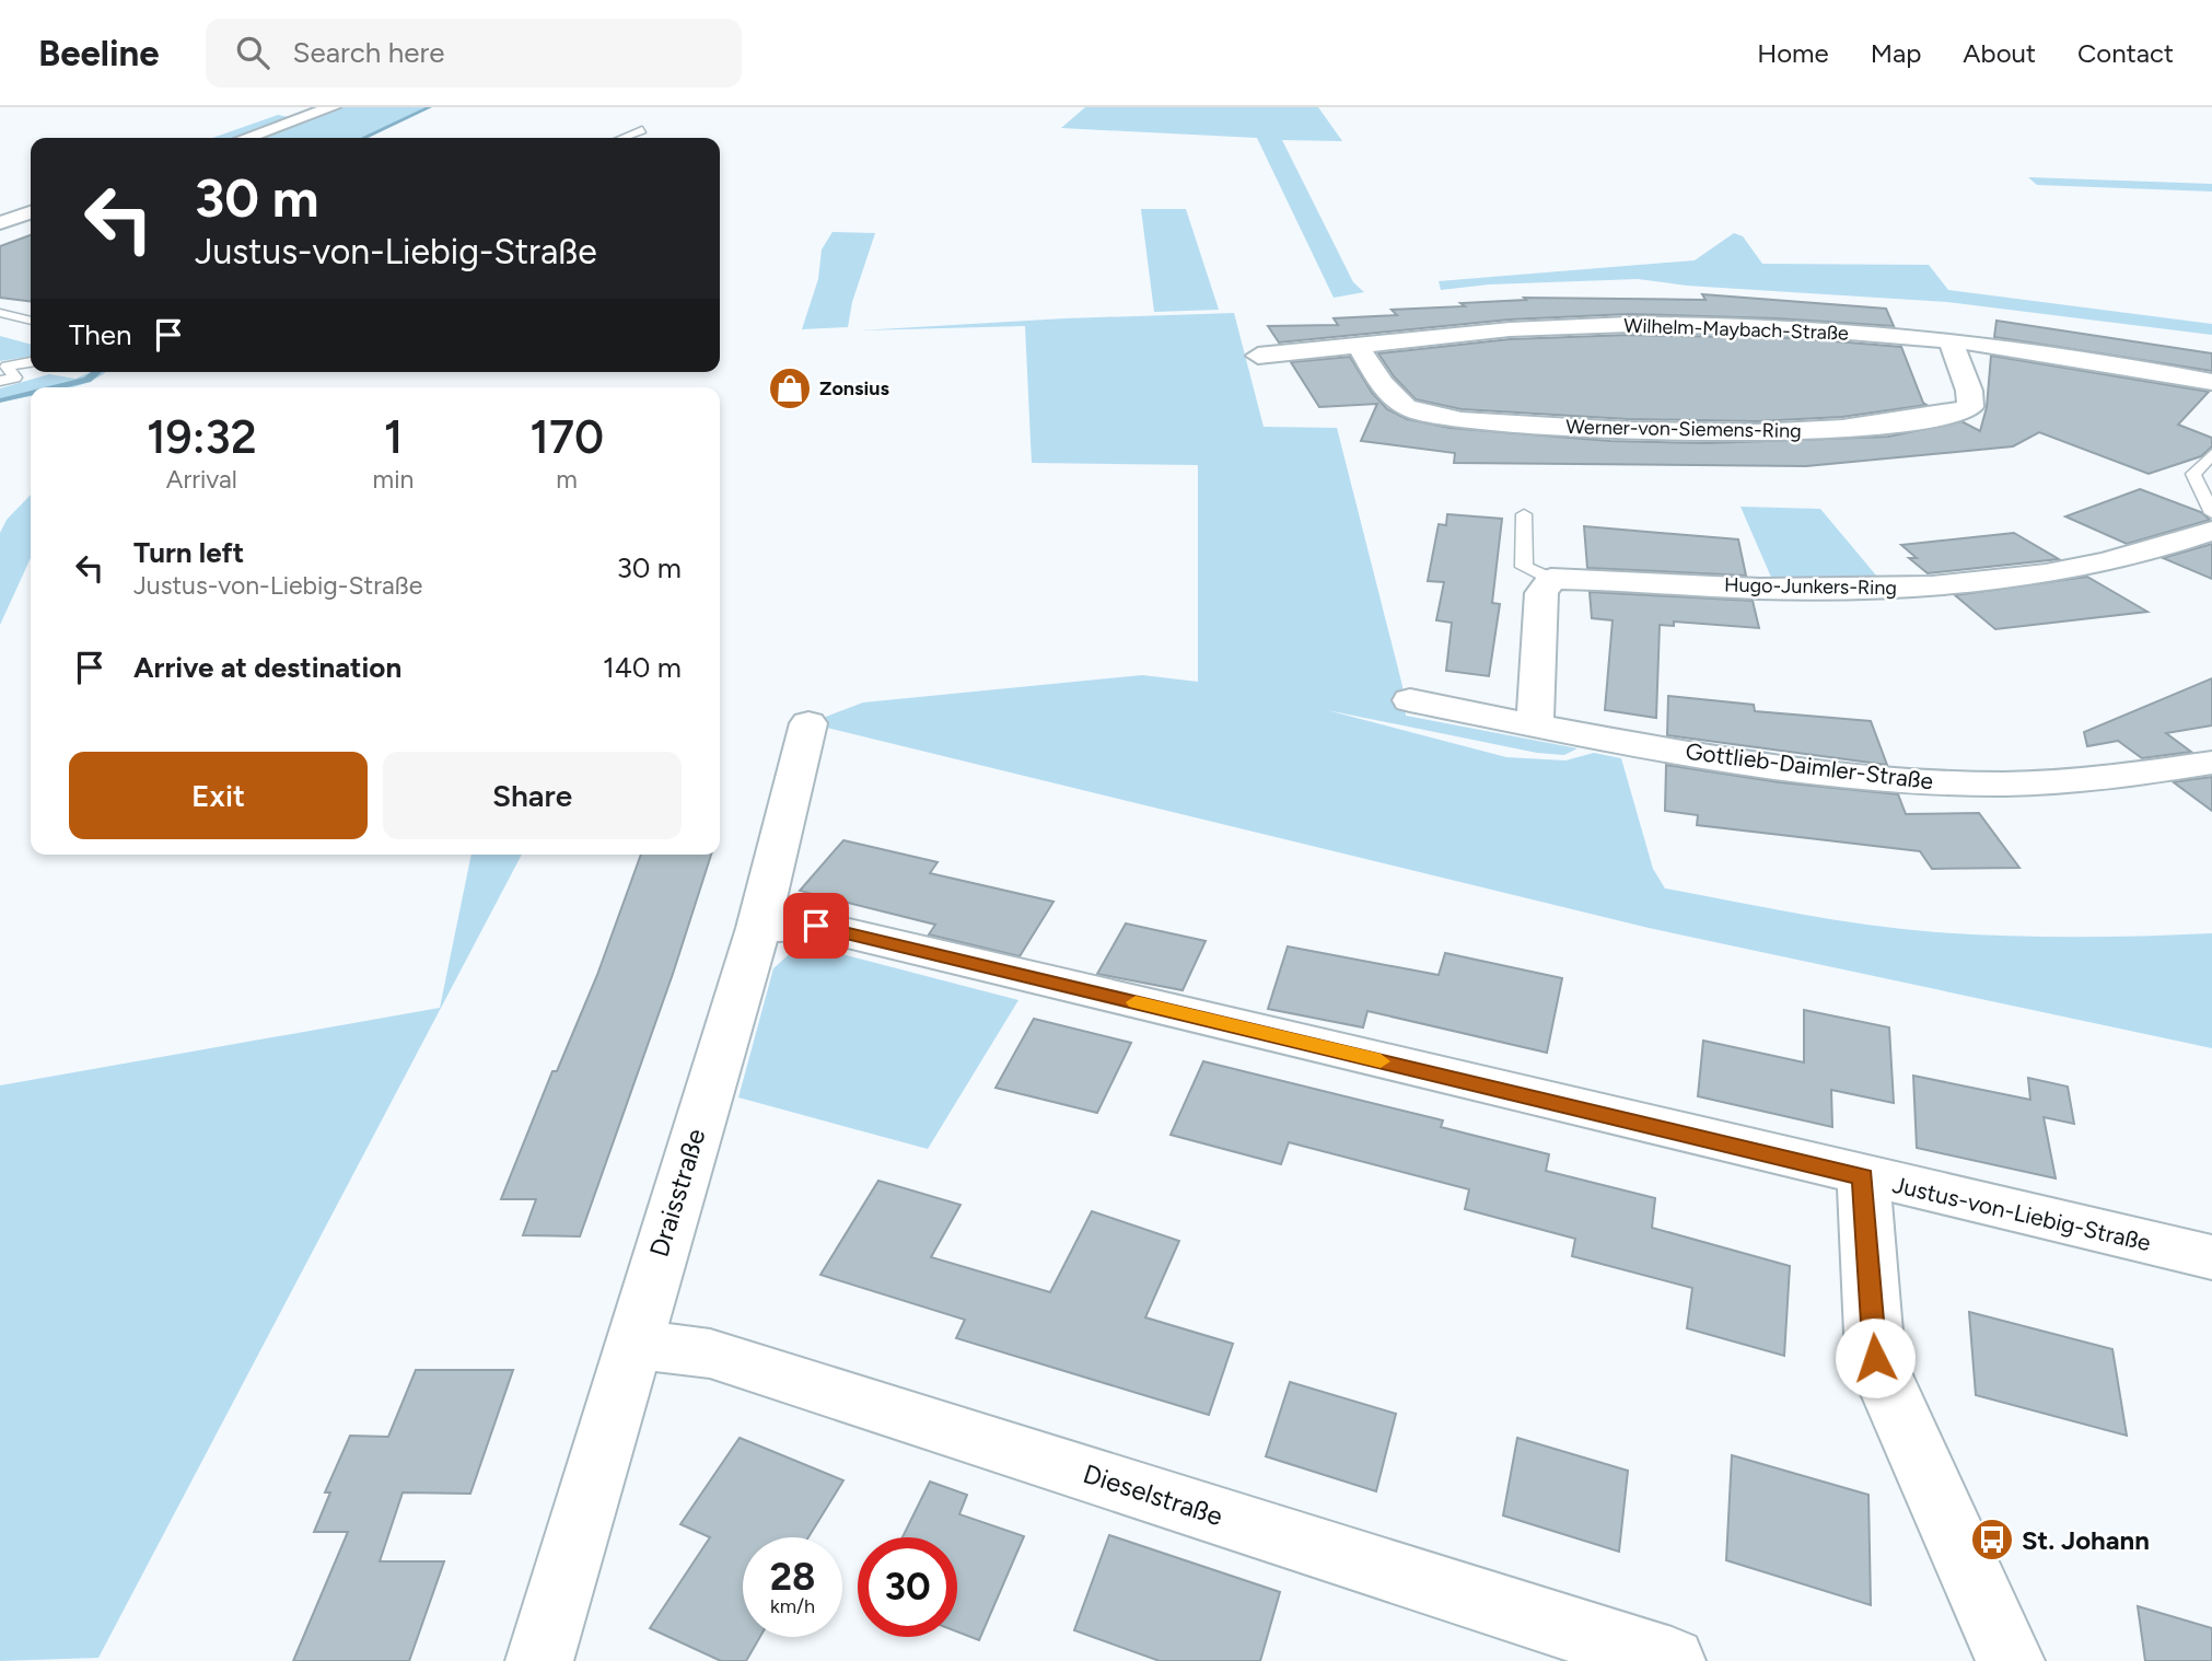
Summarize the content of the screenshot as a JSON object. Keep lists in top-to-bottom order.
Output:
{
  "streets": {
    "street": [
      "Wilhelm-Maybach-Straße",
      "Werner-von-Siemens-Ring",
      "Hugo-Junkers-Ring",
      "Gottlieb-Daimler-Straße",
      "Draisstraße",
      "Justus-von-Liebig-Straße",
      "Dieselstraße"
    ]
  },
  "crossings": [
    ["Wilhelm-Maybach-Straße", "Werner-von-Siemens-Ring"],
    ["Draisstraße", "Justus-von-Liebig-Straße"],
    ["Draisstraße", "Dieselstraße"]
  ],
  "places": {
    "shop": ["Zonsius"],
    "bus stop": ["St. Johann"]
  },
  "page": {
    "header": "Beeline",
    "search": "Search here",
    "nav": [
      "Home",
      "Map",
      "About",
      "Contact"
    ],
    "turn": ["30 m", "Justus-von-Liebig-Straße"],
    "then": "Then",
    "eta": [
      "19:32",
      "Arrival",
      "1",
      "min",
      "170",
      "m"
    ],
    "list": [
      {
        "name": "Turn left",
        "note": "Justus-von-Liebig-Straße",
        "value": "30 m"
      },
      {
        "name": "Arrive at destination",
        "value": "140 m"
      }
    ],
    "buttons": ["Exit", "Share"],
    "speed": "28 km/h",
    "limit": "30"
  }
}
